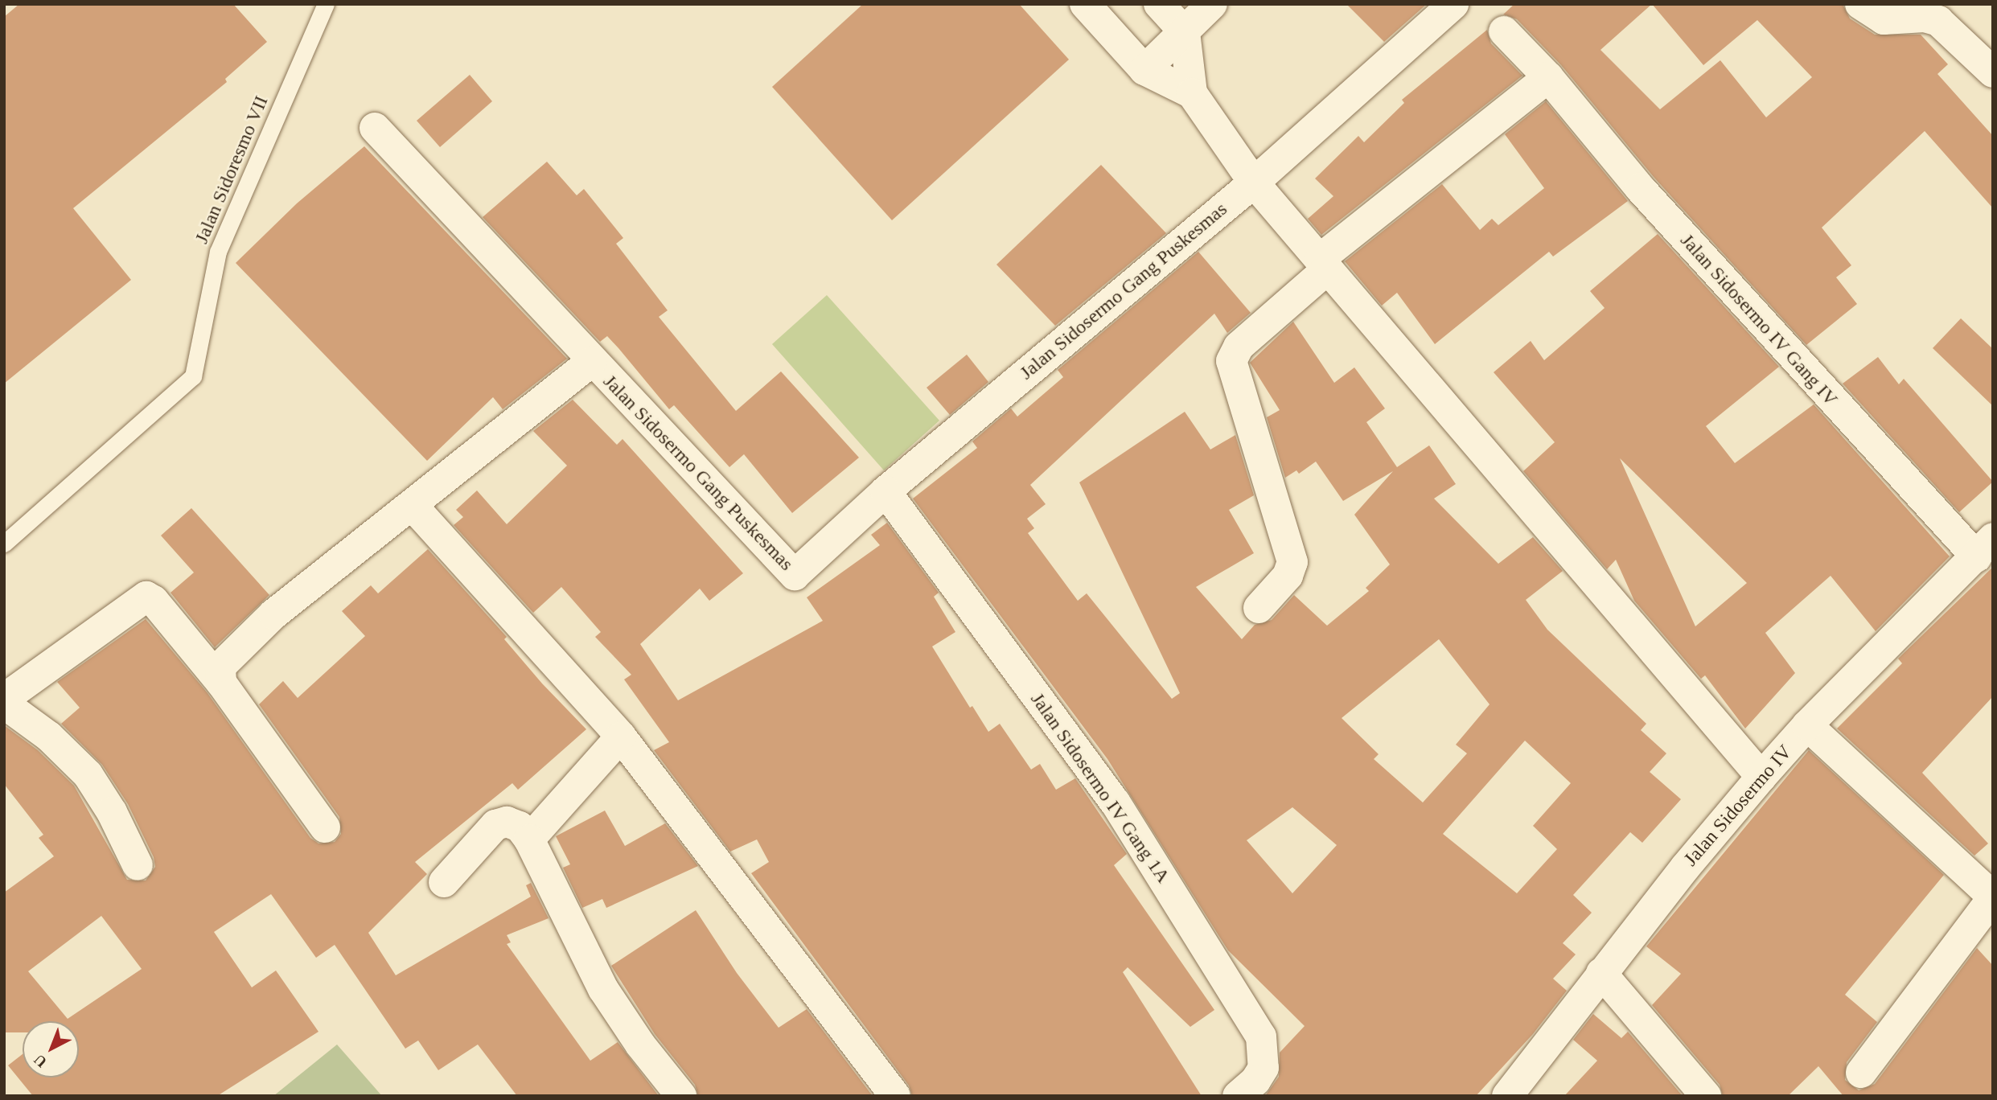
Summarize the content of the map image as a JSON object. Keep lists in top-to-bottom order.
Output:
{
  "streets": {
    "street": [
      "Jalan Sidosermo Gang Puskesmas",
      "Jalan Sidosermo IV Gang IV",
      "Jalan Sidosermo IV Gang 1A",
      "Jalan Sidosermo IV"
    ],
    "lane": ["Jalan Sidoresmo VII"]
  },
  "crossings": [
    ["Jalan Sidosermo Gang Puskesmas", "Jalan Sidosermo IV Gang 1A"],
    ["Jalan Sidosermo IV Gang IV", "Jalan Sidosermo IV"]
  ],
  "north": "bottom left"
}
